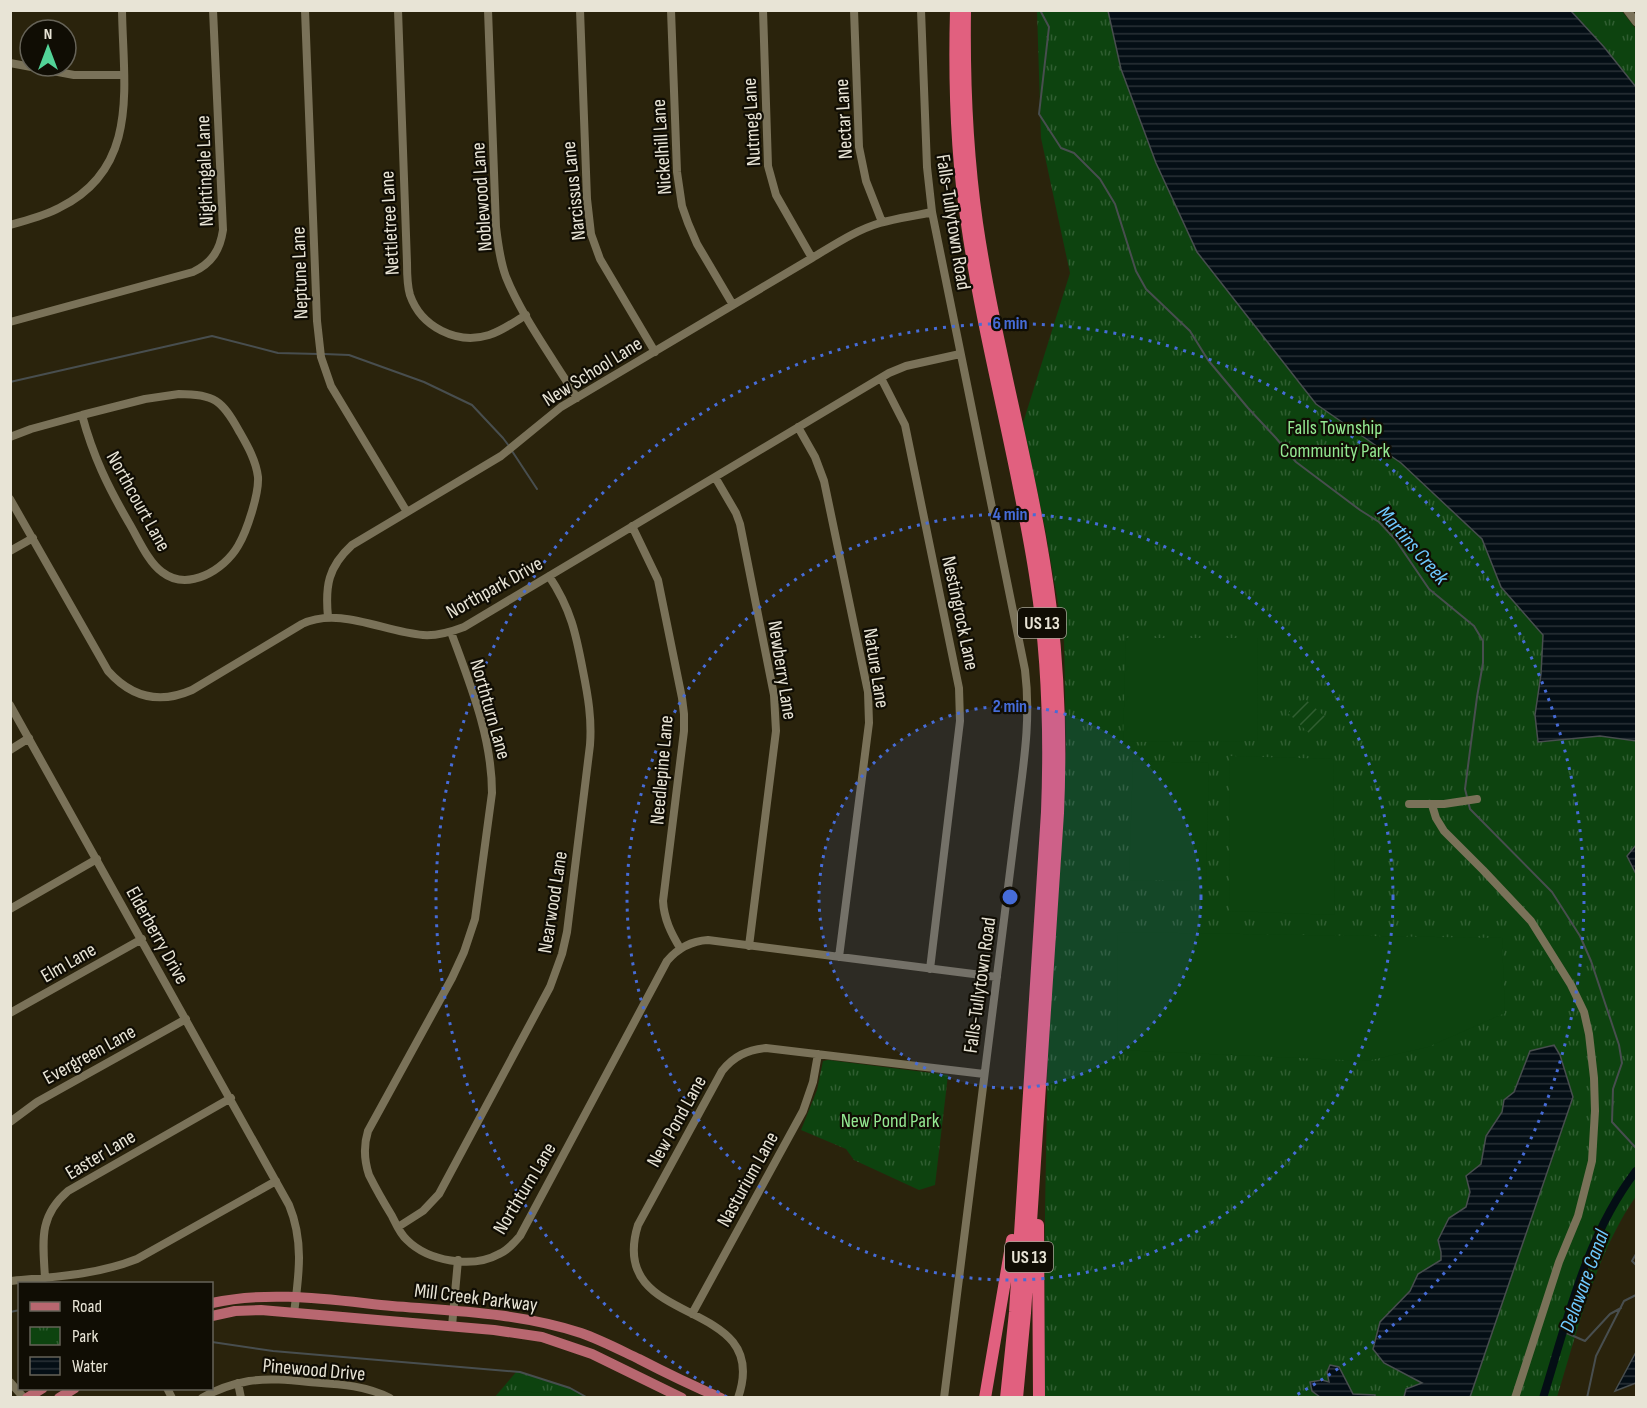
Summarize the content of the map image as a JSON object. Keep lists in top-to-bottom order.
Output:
{
  "streets": {
    "highway": ["US 13"],
    "main road": ["Mill Creek Parkway"],
    "street": [
      "Nectar Lane",
      "Nutmeg Lane",
      "Nickelhill Lane",
      "Nightingale Lane",
      "Narcissus Lane",
      "Noblewood Lane",
      "Falls-Tullytown Road",
      "Nettletree Lane",
      "Neptune Lane",
      "New School Lane",
      "Northcourt Lane",
      "Northpark Drive",
      "Nestingrock Lane",
      "Nature Lane",
      "Newberry Lane",
      "Northturn Lane",
      "Needlepine Lane",
      "Nearwood Lane",
      "Elderberry Drive",
      "Elm Lane",
      "Evergreen Lane",
      "New Pond Lane",
      "Easter Lane",
      "Nasturium Lane",
      "Pinewood Drive"
    ]
  },
  "crossings": [
    ["Nectar Lane", "New School Lane"],
    ["Nutmeg Lane", "New School Lane"],
    ["Nickelhill Lane", "New School Lane"],
    ["Narcissus Lane", "New School Lane"],
    ["Noblewood Lane", "Nettletree Lane"],
    ["Noblewood Lane", "New School Lane"],
    ["Falls-Tullytown Road", "New School Lane"],
    ["Falls-Tullytown Road", "Northpark Drive"],
    ["Falls-Tullytown Road", "New Pond Lane"],
    ["Neptune Lane", "New School Lane"],
    ["New School Lane", "Northpark Drive"],
    ["Northpark Drive", "Nestingrock Lane"],
    ["Northpark Drive", "Nature Lane"],
    ["Northpark Drive", "Newberry Lane"],
    ["Northpark Drive", "Northturn Lane"],
    ["Northpark Drive", "Needlepine Lane"],
    ["Northpark Drive", "Nearwood Lane"],
    ["Northturn Lane", "Needlepine Lane"],
    ["Northturn Lane", "Nearwood Lane"],
    ["Elderberry Drive", "Elm Lane"],
    ["Elderberry Drive", "Evergreen Lane"],
    ["Elderberry Drive", "Easter Lane"],
    ["Elderberry Drive", "Mill Creek Parkway"],
    ["New Pond Lane", "Nasturium Lane"]
  ],
  "water": ["Martins Creek", "Delaware Canal"],
  "parks": ["Falls Township Community Park", "New Pond Park"],
  "legend": ["Road", "Park", "Water"],
  "north": "top",
  "rings": ["6 min", "4 min", "2 min"]
}
